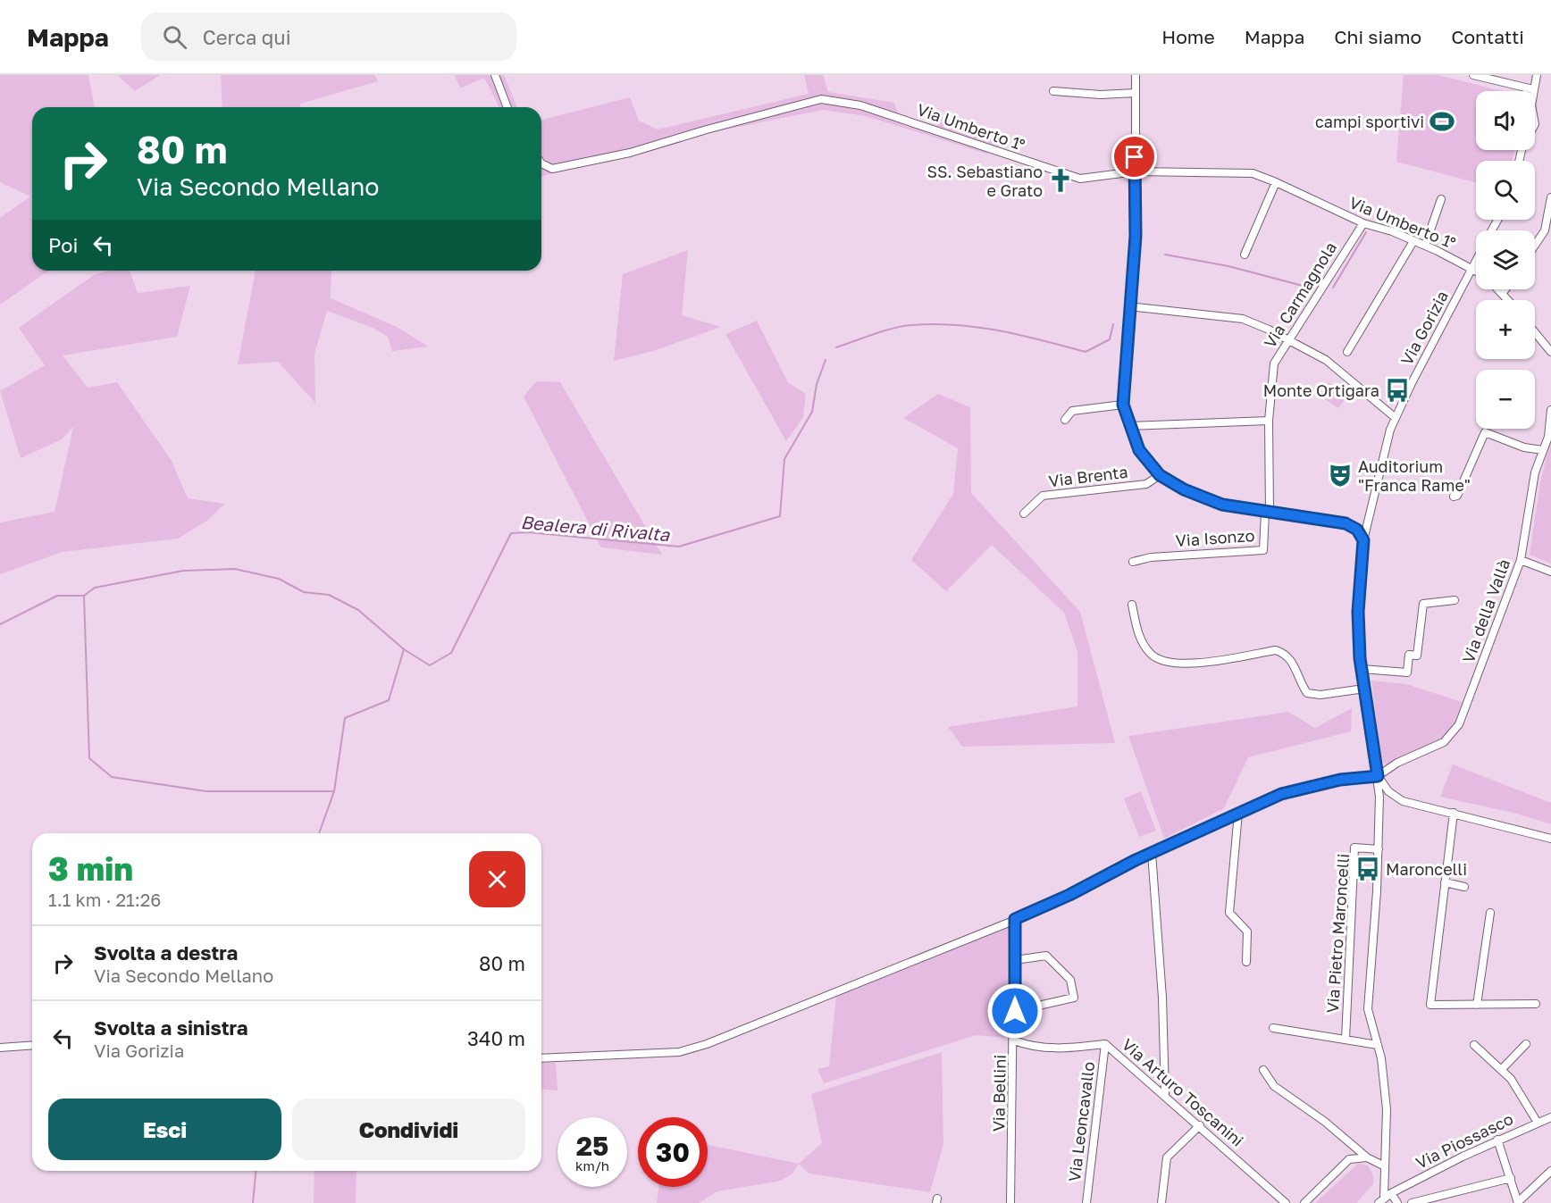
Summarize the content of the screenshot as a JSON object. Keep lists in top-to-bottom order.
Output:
{
  "streets": {
    "street": [
      "Via Umberto 1°",
      "Via Carmagnola",
      "Via Gorizia",
      "Via Brenta",
      "Via Isonzo",
      "Via della Vallà",
      "Via Pietro Maroncelli",
      "Via Arturo Toscanini",
      "Via Bellini",
      "Via Leoncavallo",
      "Via Piossasco"
    ]
  },
  "crossings": [
    ["Via Umberto 1°", "Via Carmagnola"],
    ["Via Umberto 1°", "Via Gorizia"],
    ["Via Carmagnola", "Via Isonzo"],
    ["Via Gorizia", "Via della Vallà"],
    ["Via Arturo Toscanini", "Via Bellini"],
    ["Via Arturo Toscanini", "Via Leoncavallo"]
  ],
  "water": ["Bealera di Rivalta"],
  "places": {
    "sports": ["campi sportivi"],
    "church": ["SS. Sebastiano e Grato"],
    "bus stop": ["Monte Ortigara", "Maroncelli"],
    "theatre": ["Auditorium \"Franca Rame\""]
  },
  "page": {
    "header": "Mappa",
    "search": "Cerca qui",
    "nav": [
      "Home",
      "Mappa",
      "Chi siamo",
      "Contatti"
    ],
    "map_buttons": ["+", "−"],
    "turn": ["80 m", "Via Secondo Mellano"],
    "then": "Poi",
    "heading": ["3 min", "1.1 km · 21:26"],
    "list": [
      {
        "name": "Svolta a destra",
        "note": "Via Secondo Mellano",
        "value": "80 m"
      },
      {
        "name": "Svolta a sinistra",
        "note": "Via Gorizia",
        "value": "340 m"
      }
    ],
    "buttons": ["Esci", "Condividi"],
    "speed": "25 km/h",
    "limit": "30"
  }
}
